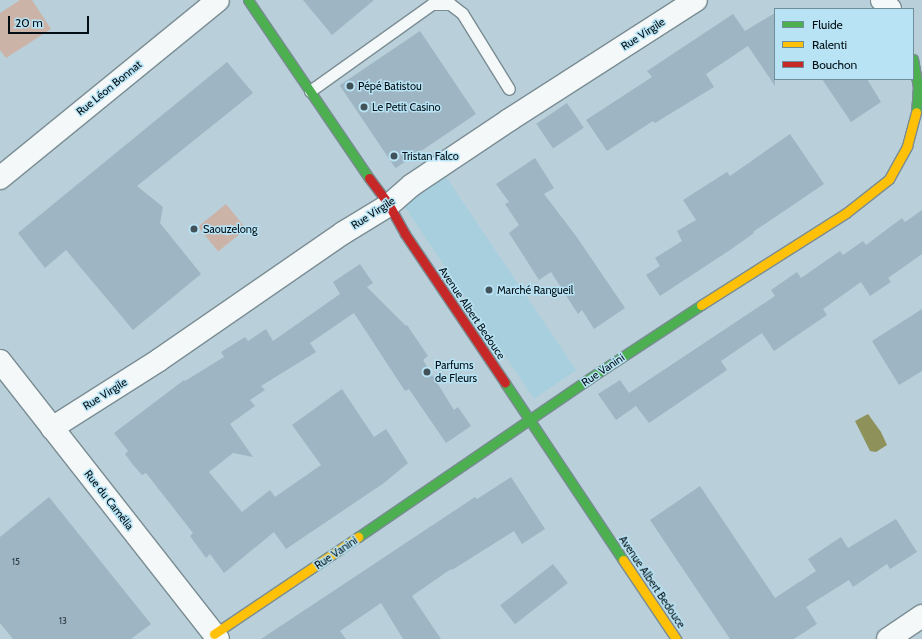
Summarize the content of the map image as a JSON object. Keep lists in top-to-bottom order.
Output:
{
  "streets": {
    "street": [
      "Rue Virgile",
      "Rue Léon Bonnat",
      "Avenue Albert Bedouce",
      "Rue Vanini",
      "Rue du Camélia"
    ]
  },
  "crossings": [
    ["Rue Virgile", "Avenue Albert Bedouce"],
    ["Rue Virgile", "Rue du Camélia"],
    ["Avenue Albert Bedouce", "Rue Vanini"],
    ["Rue Vanini", "Rue du Camélia"]
  ],
  "places": [
    "Pépé Batistou",
    "Le Petit Casino",
    "Tristan Falco",
    "Saouzelong",
    "Marché Rangueil",
    "Parfums de Fleurs"
  ],
  "house_numbers": ["15", "13"],
  "legend": ["Fluide", "Ralenti", "Bouchon"],
  "scale_bar": "20 m"
}
